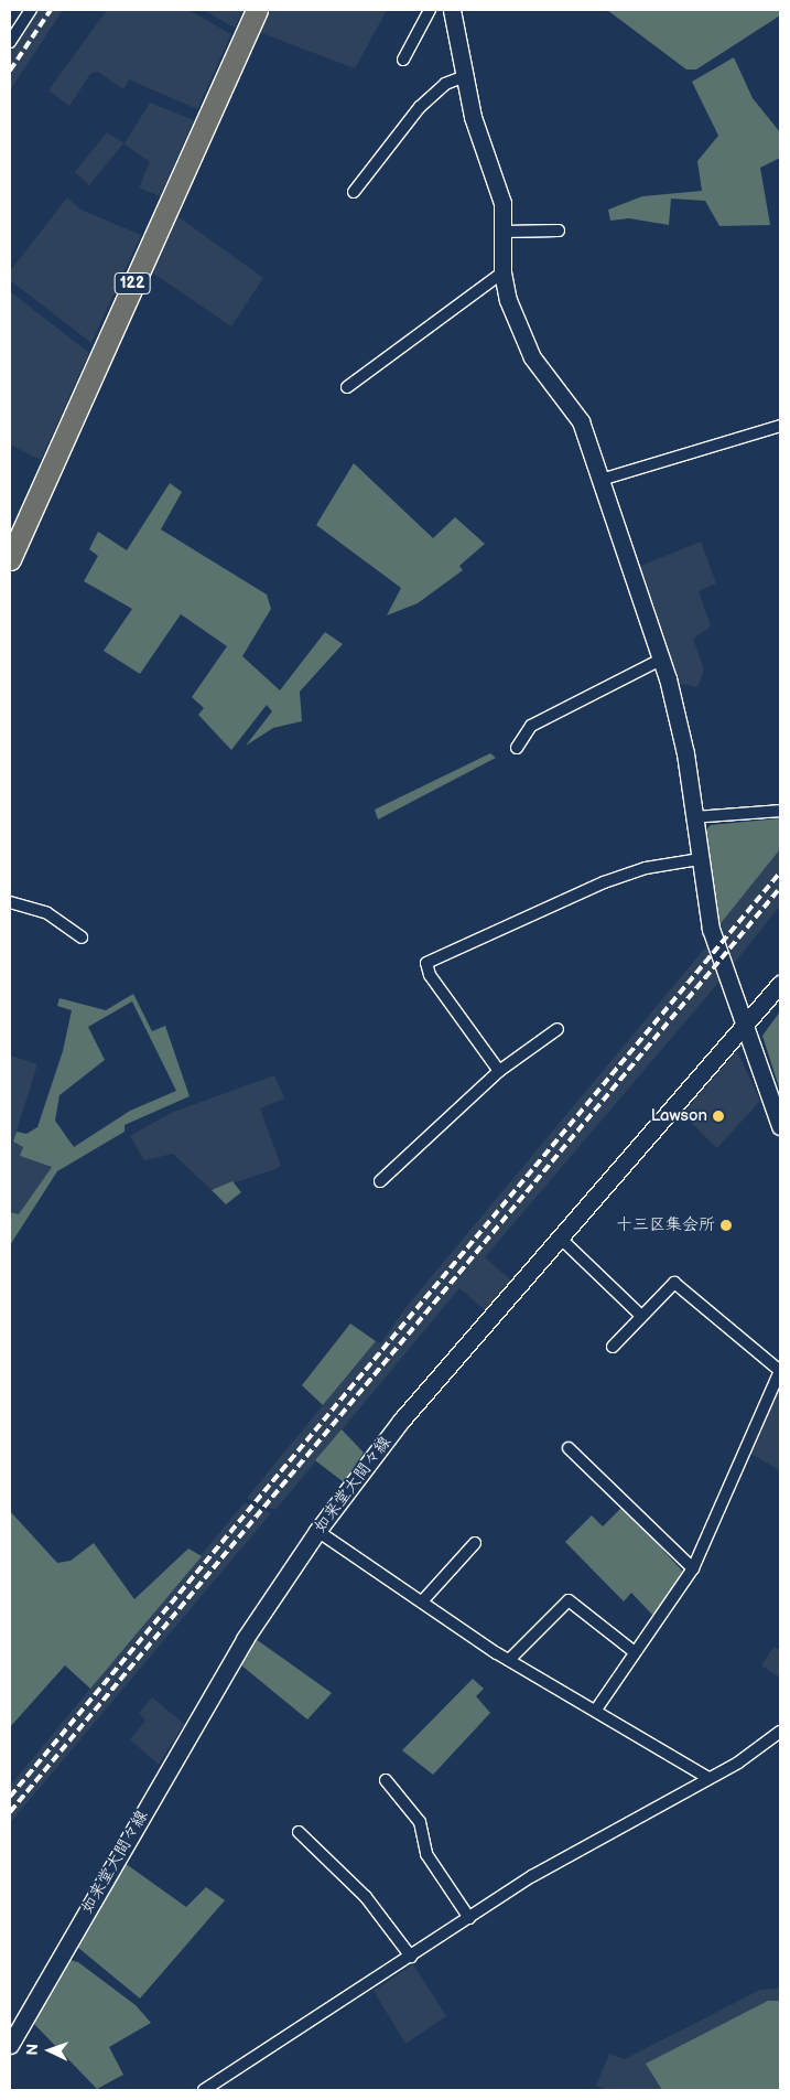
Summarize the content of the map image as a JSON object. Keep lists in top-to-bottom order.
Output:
{
  "streets": {
    "highway": ["122"],
    "main road": ["如来堂大間々線"]
  },
  "places": ["Lawson", "十三区集会所"],
  "north": "left"
}
